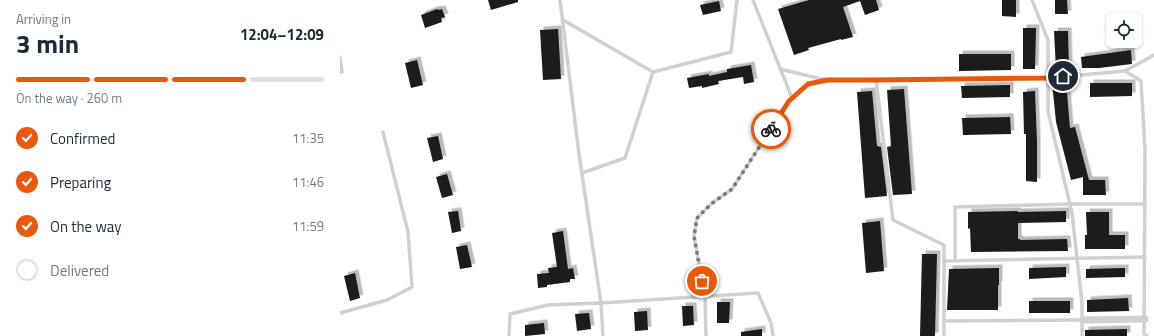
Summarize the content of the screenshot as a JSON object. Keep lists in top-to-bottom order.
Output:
{
  "page": {
    "heading": ["3 min", "Arriving in", "12:04–12:09"],
    "bar": "On the way · 260 m",
    "list": [
      ["Confirmed", "11:35"],
      ["Preparing", "11:46"],
      ["On the way", "11:59"],
      "Delivered"
    ]
  }
}
